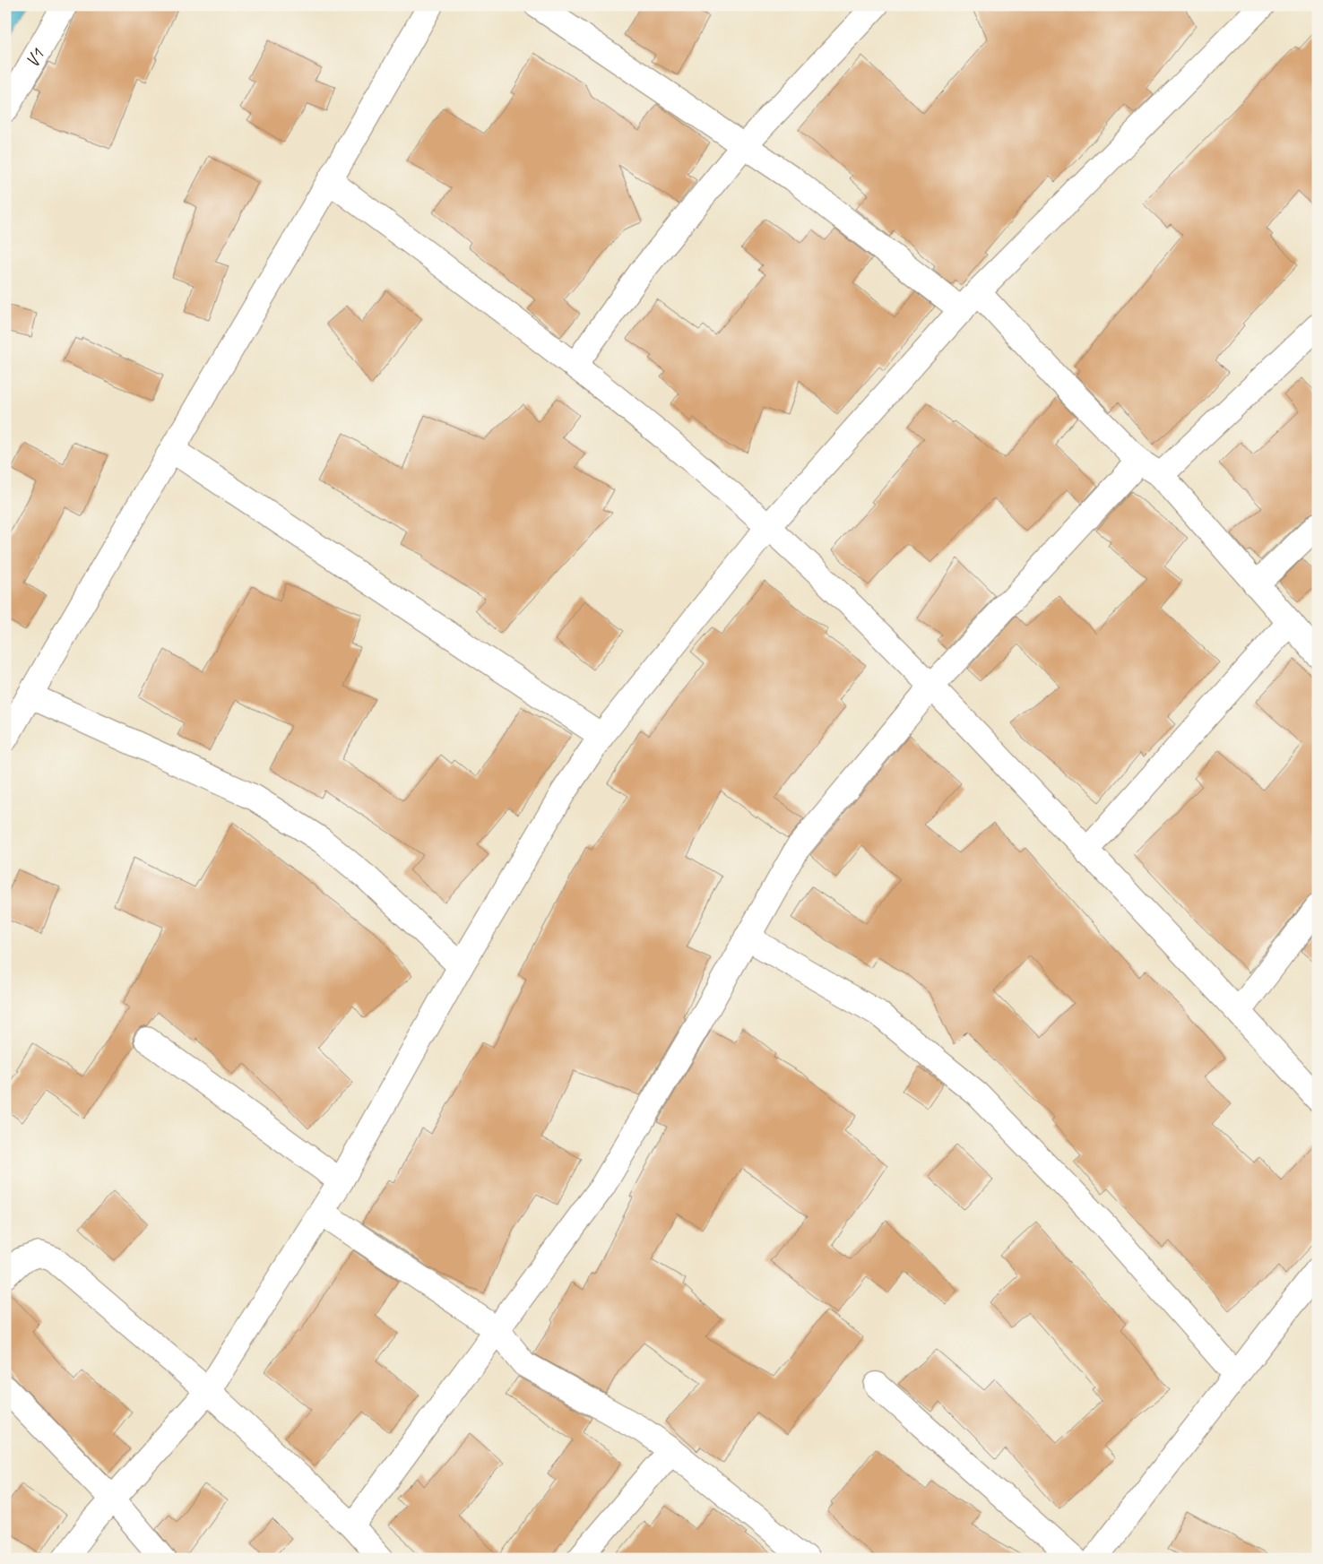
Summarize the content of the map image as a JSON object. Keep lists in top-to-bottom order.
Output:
{
  "streets": {
    "street": ["V1"]
  }
}
